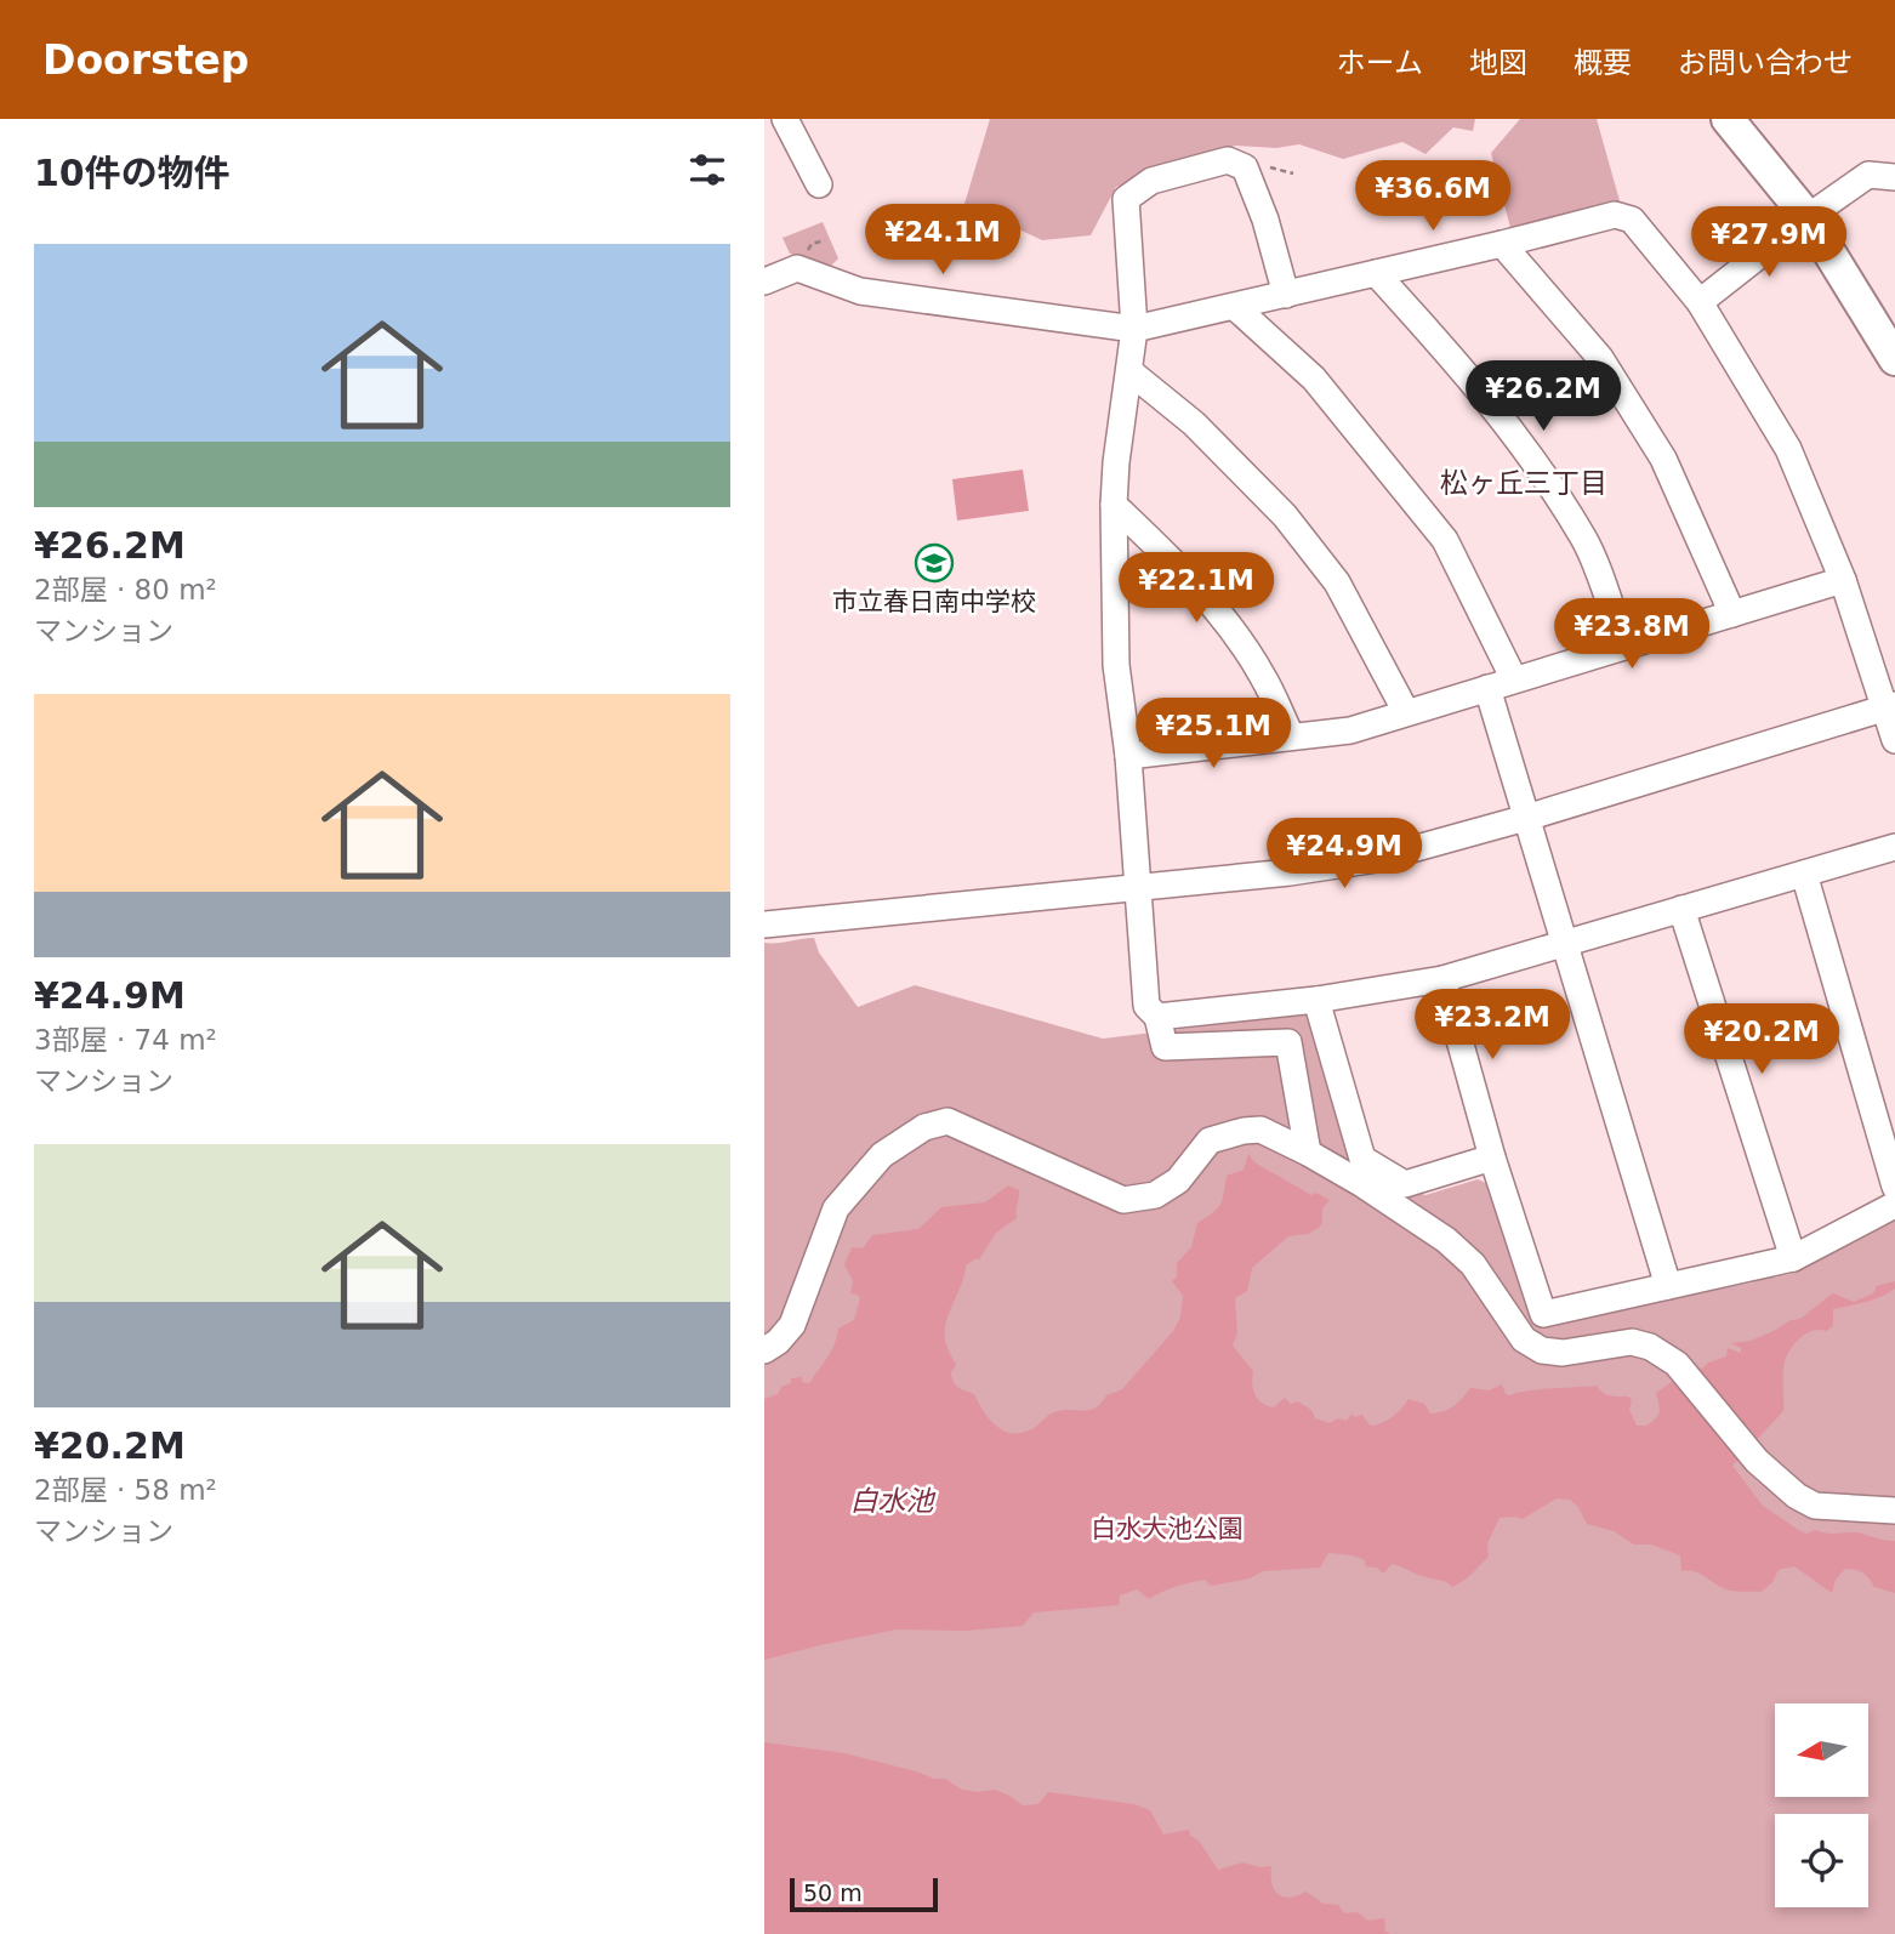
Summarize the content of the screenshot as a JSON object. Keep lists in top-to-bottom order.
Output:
{
  "districts": ["松ヶ丘三丁目"],
  "water": ["白水池"],
  "parks": ["白水大池公園"],
  "places": {
    "school or university": ["市立春日南中学校"]
  },
  "scale_bar": "50 m",
  "north": "left",
  "page": {
    "header": "Doorstep",
    "nav": [
      "ホーム",
      "地図",
      "概要",
      "お問い合わせ"
    ],
    "heading": "10件の物件",
    "price": [
      "¥36.6M",
      "¥24.1M",
      "¥27.9M",
      "¥26.2M",
      "¥22.1M",
      "¥23.8M",
      "¥25.1M",
      "¥24.9M",
      "¥23.2M",
      "¥20.2M"
    ],
    "list": [
      {
        "name": "¥26.2M",
        "note": "2部屋 · 80 m² · マンション"
      },
      {
        "name": "¥24.9M",
        "note": "3部屋 · 74 m² · マンション"
      },
      {
        "name": "¥20.2M",
        "note": "2部屋 · 58 m² · マンション"
      }
    ],
    "scale": "50 m"
  }
}
